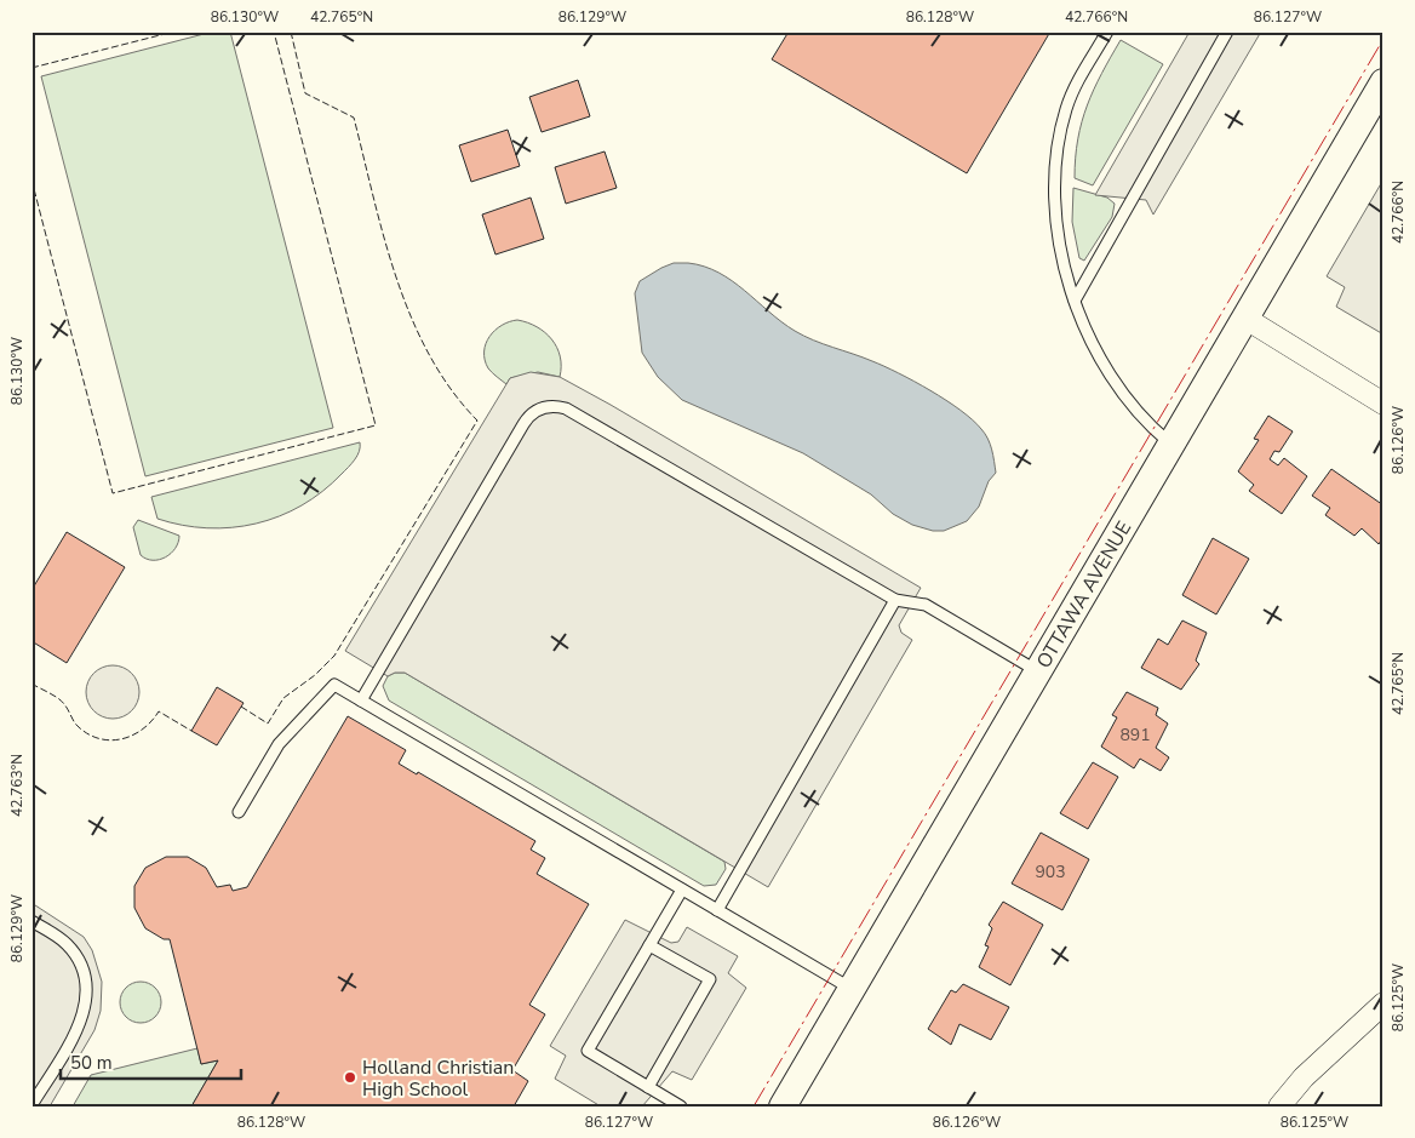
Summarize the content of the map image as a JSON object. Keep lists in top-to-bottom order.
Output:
{
  "streets": {
    "street": ["OTTAWA AVENUE"]
  },
  "places": ["Holland Christian High School"],
  "house_numbers": ["891", "903"],
  "scale_bar": "50 m",
  "coordinates": [
    "86.130°W",
    "42.765°N",
    "86.129°W",
    "86.128°W",
    "42.766°N",
    "86.127°W",
    "86.126°W",
    "42.763°N",
    "86.125°W"
  ]
}
